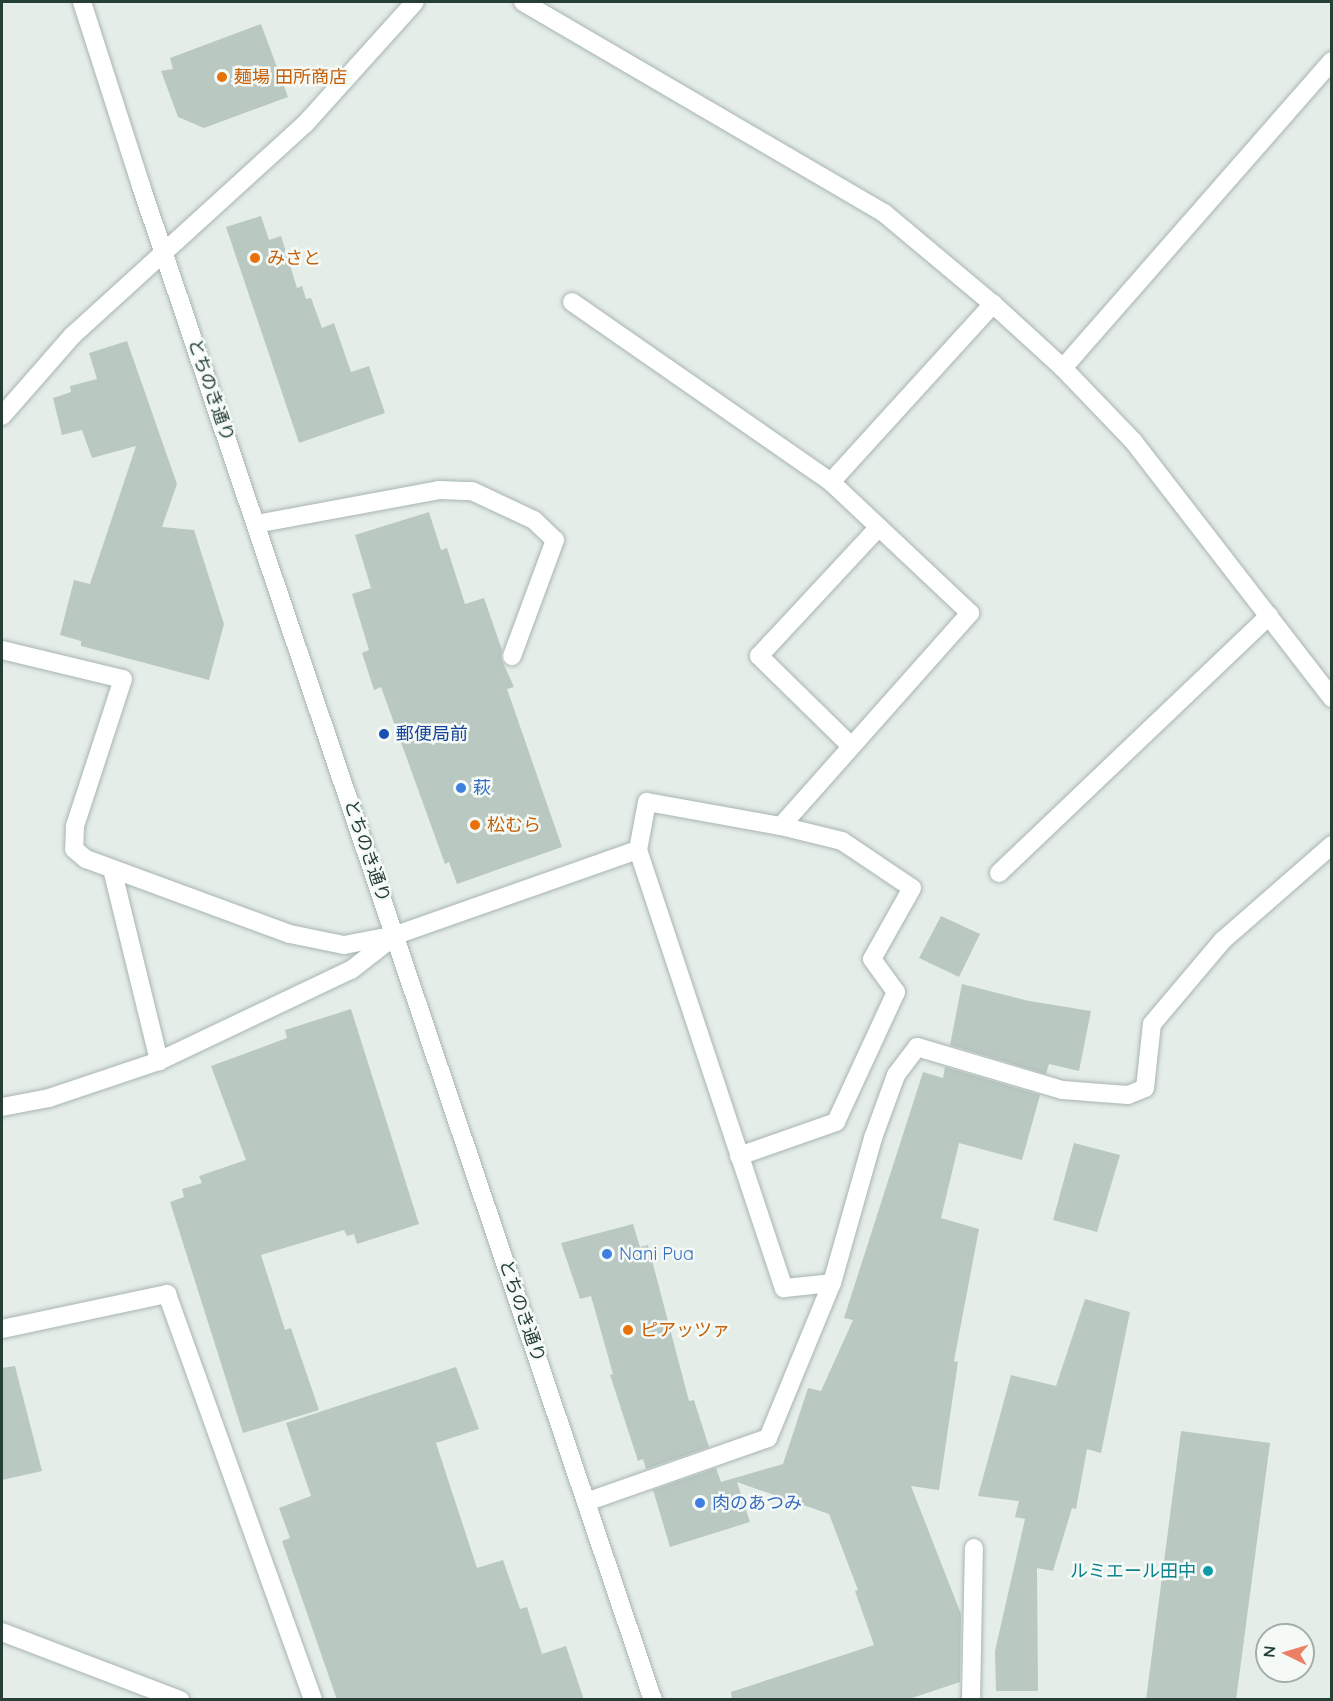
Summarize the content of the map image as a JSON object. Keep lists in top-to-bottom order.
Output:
{
  "streets": {
    "street": ["とちのき通り"]
  },
  "places": [
    "麺場 田所商店",
    "みさと",
    "郵便局前",
    "萩",
    "松むら",
    "Nani Pua",
    "ピアッツァ",
    "肉のあつみ",
    "ルミエール田中"
  ],
  "north": "left"
}
